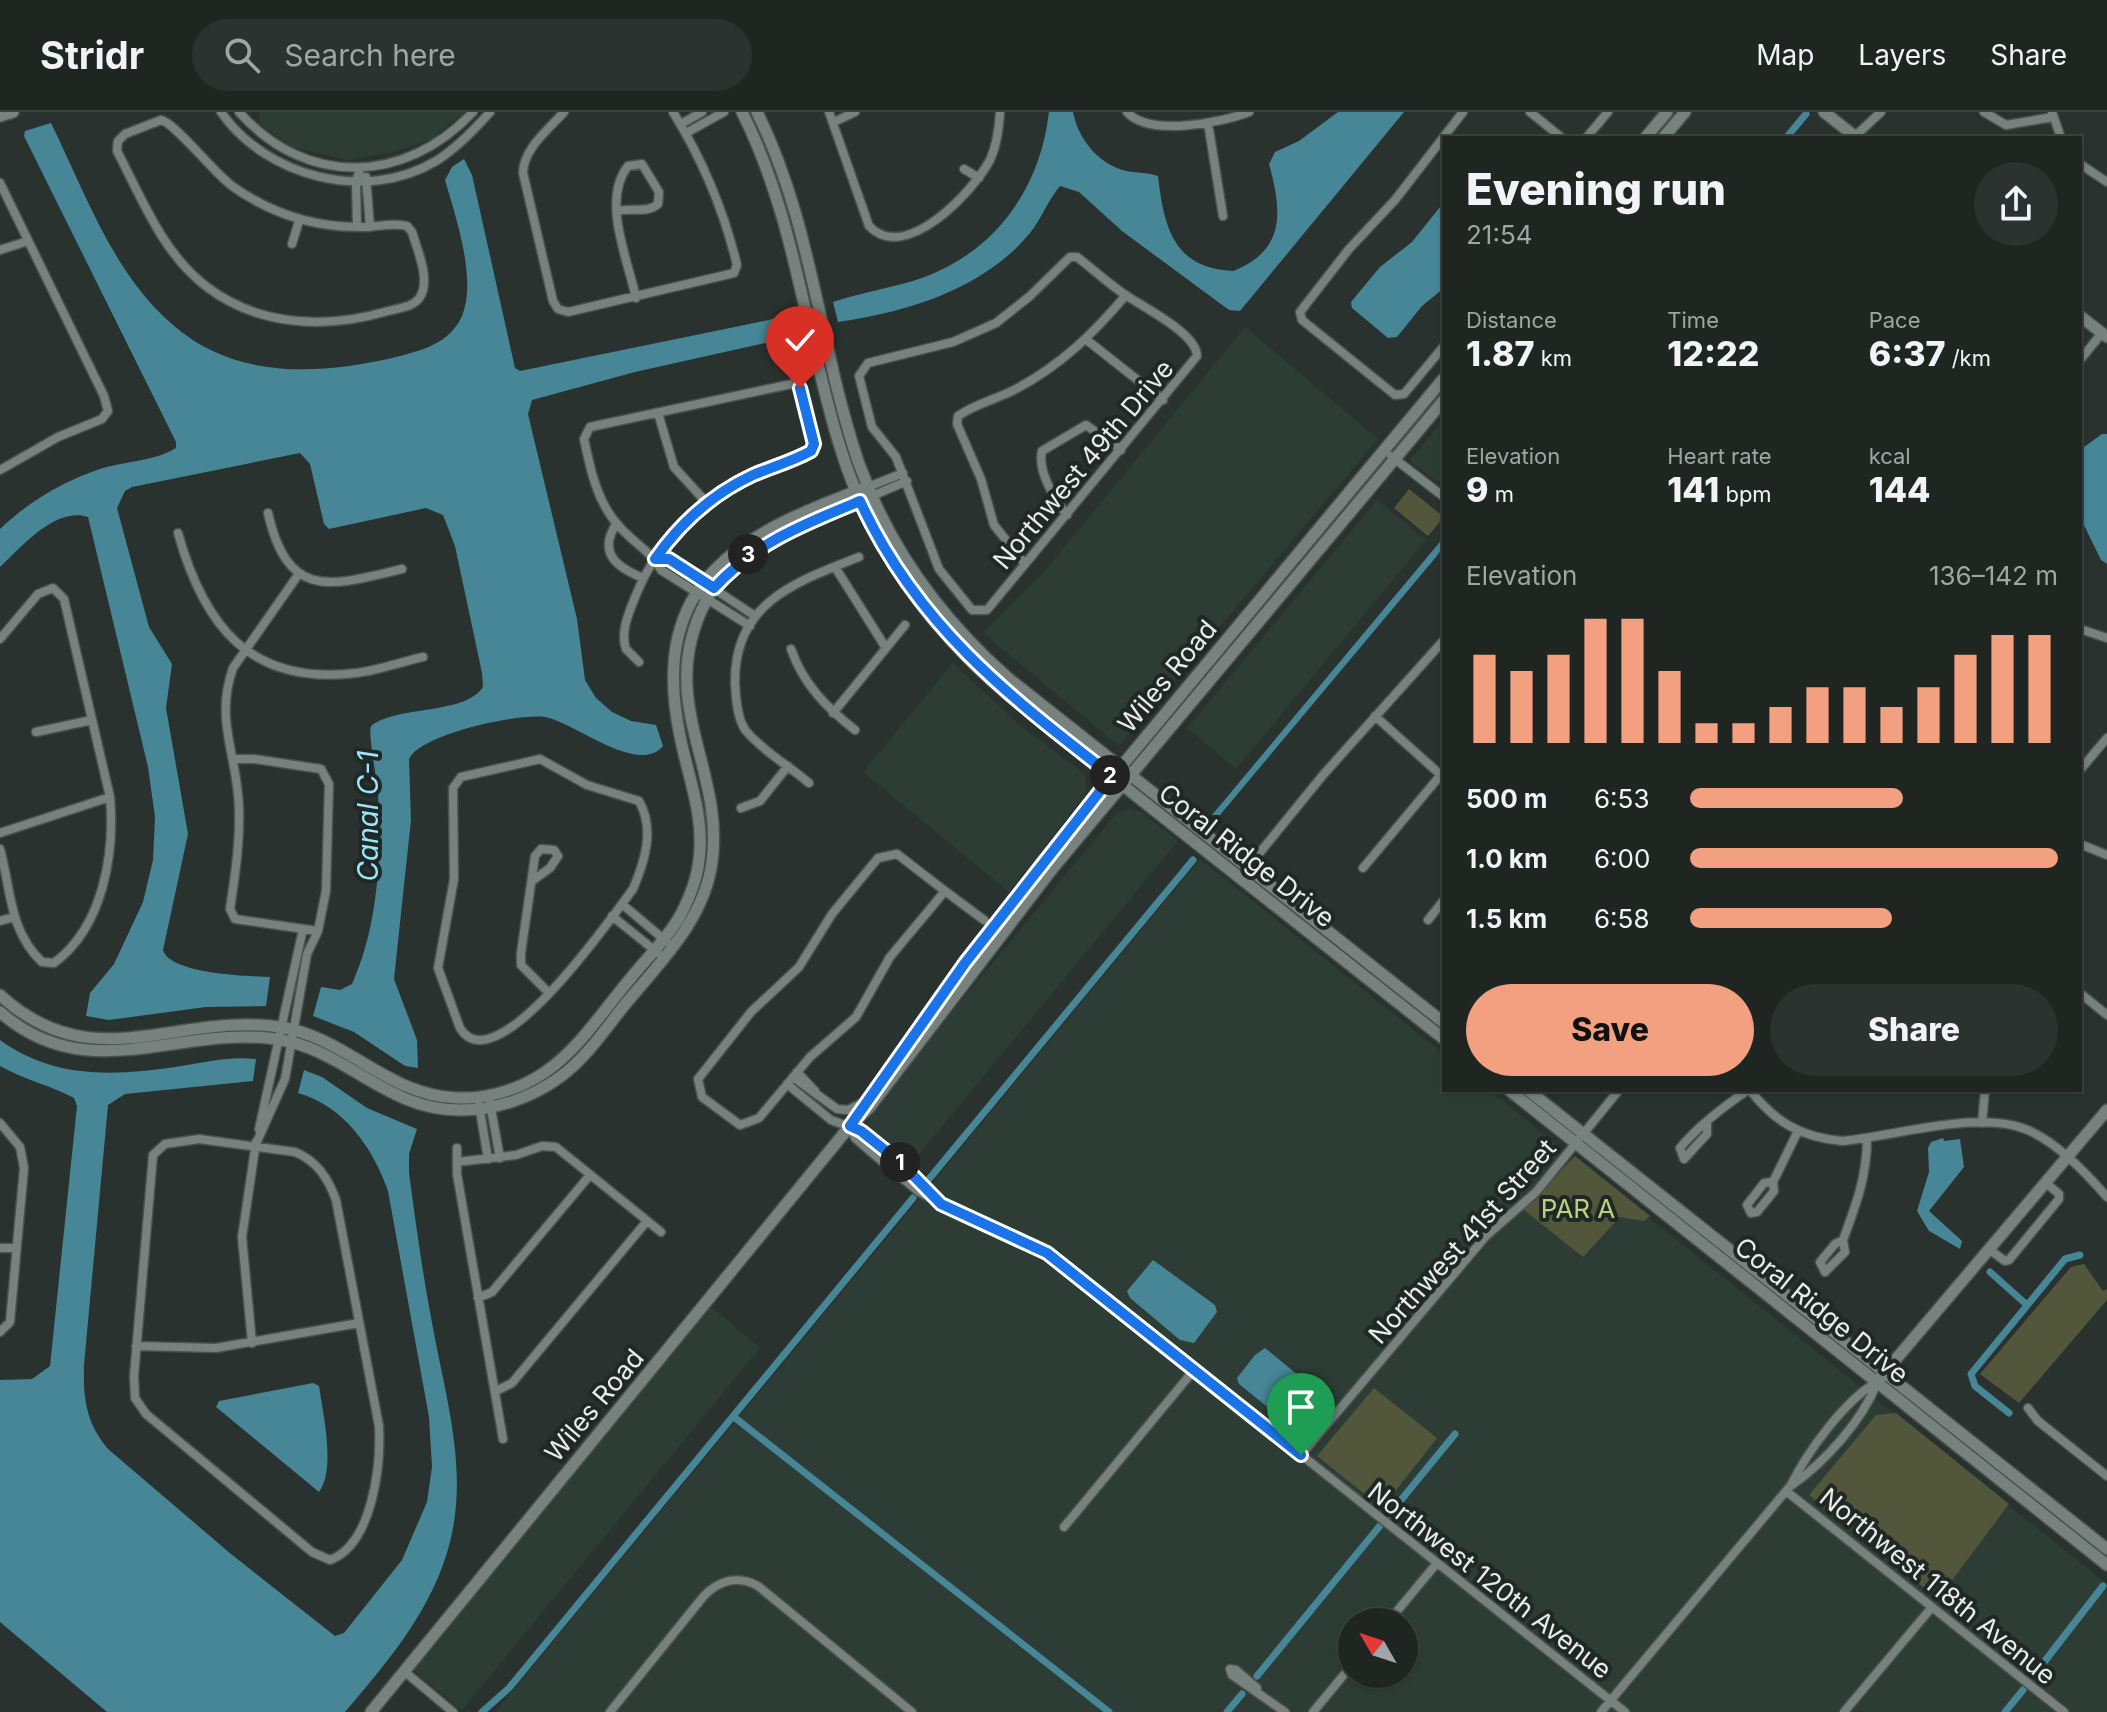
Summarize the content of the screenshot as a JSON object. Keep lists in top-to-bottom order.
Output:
{
  "streets": {
    "main road": ["Wiles Road", "Coral Ridge Drive"],
    "street": [
      "Northwest 49th Drive",
      "Northwest 41st Street",
      "Northwest 120th Avenue",
      "Northwest 118th Avenue"
    ]
  },
  "crossings": [
    ["Wiles Road", "Coral Ridge Drive"],
    ["Wiles Road", "Northwest 120th Avenue"],
    ["Coral Ridge Drive", "Northwest 41st Street"],
    ["Northwest 41st Street", "Northwest 120th Avenue"]
  ],
  "water": ["Canal C-1"],
  "parks": ["PAR A"],
  "north": "top left",
  "page": {
    "header": "Stridr",
    "search": "Search here",
    "nav": ["Map", "Layers", "Share"],
    "heading": ["Evening run", "21:54"],
    "stats": [
      ["Distance", "1.87 km"],
      ["Time", "12:22"],
      ["Pace", "6:37 /km"],
      ["Elevation", "9 m"],
      ["Heart rate", "141 bpm"],
      ["kcal", "144"]
    ],
    "pins": ["3", "2", "1"],
    "chart": ["Elevation", "136–142 m"],
    "list": [
      {
        "name": "500 m",
        "note": "6:53"
      },
      {
        "name": "1.0 km",
        "note": "6:00"
      },
      {
        "name": "1.5 km",
        "note": "6:58"
      }
    ],
    "buttons": ["Save", "Share"]
  }
}
